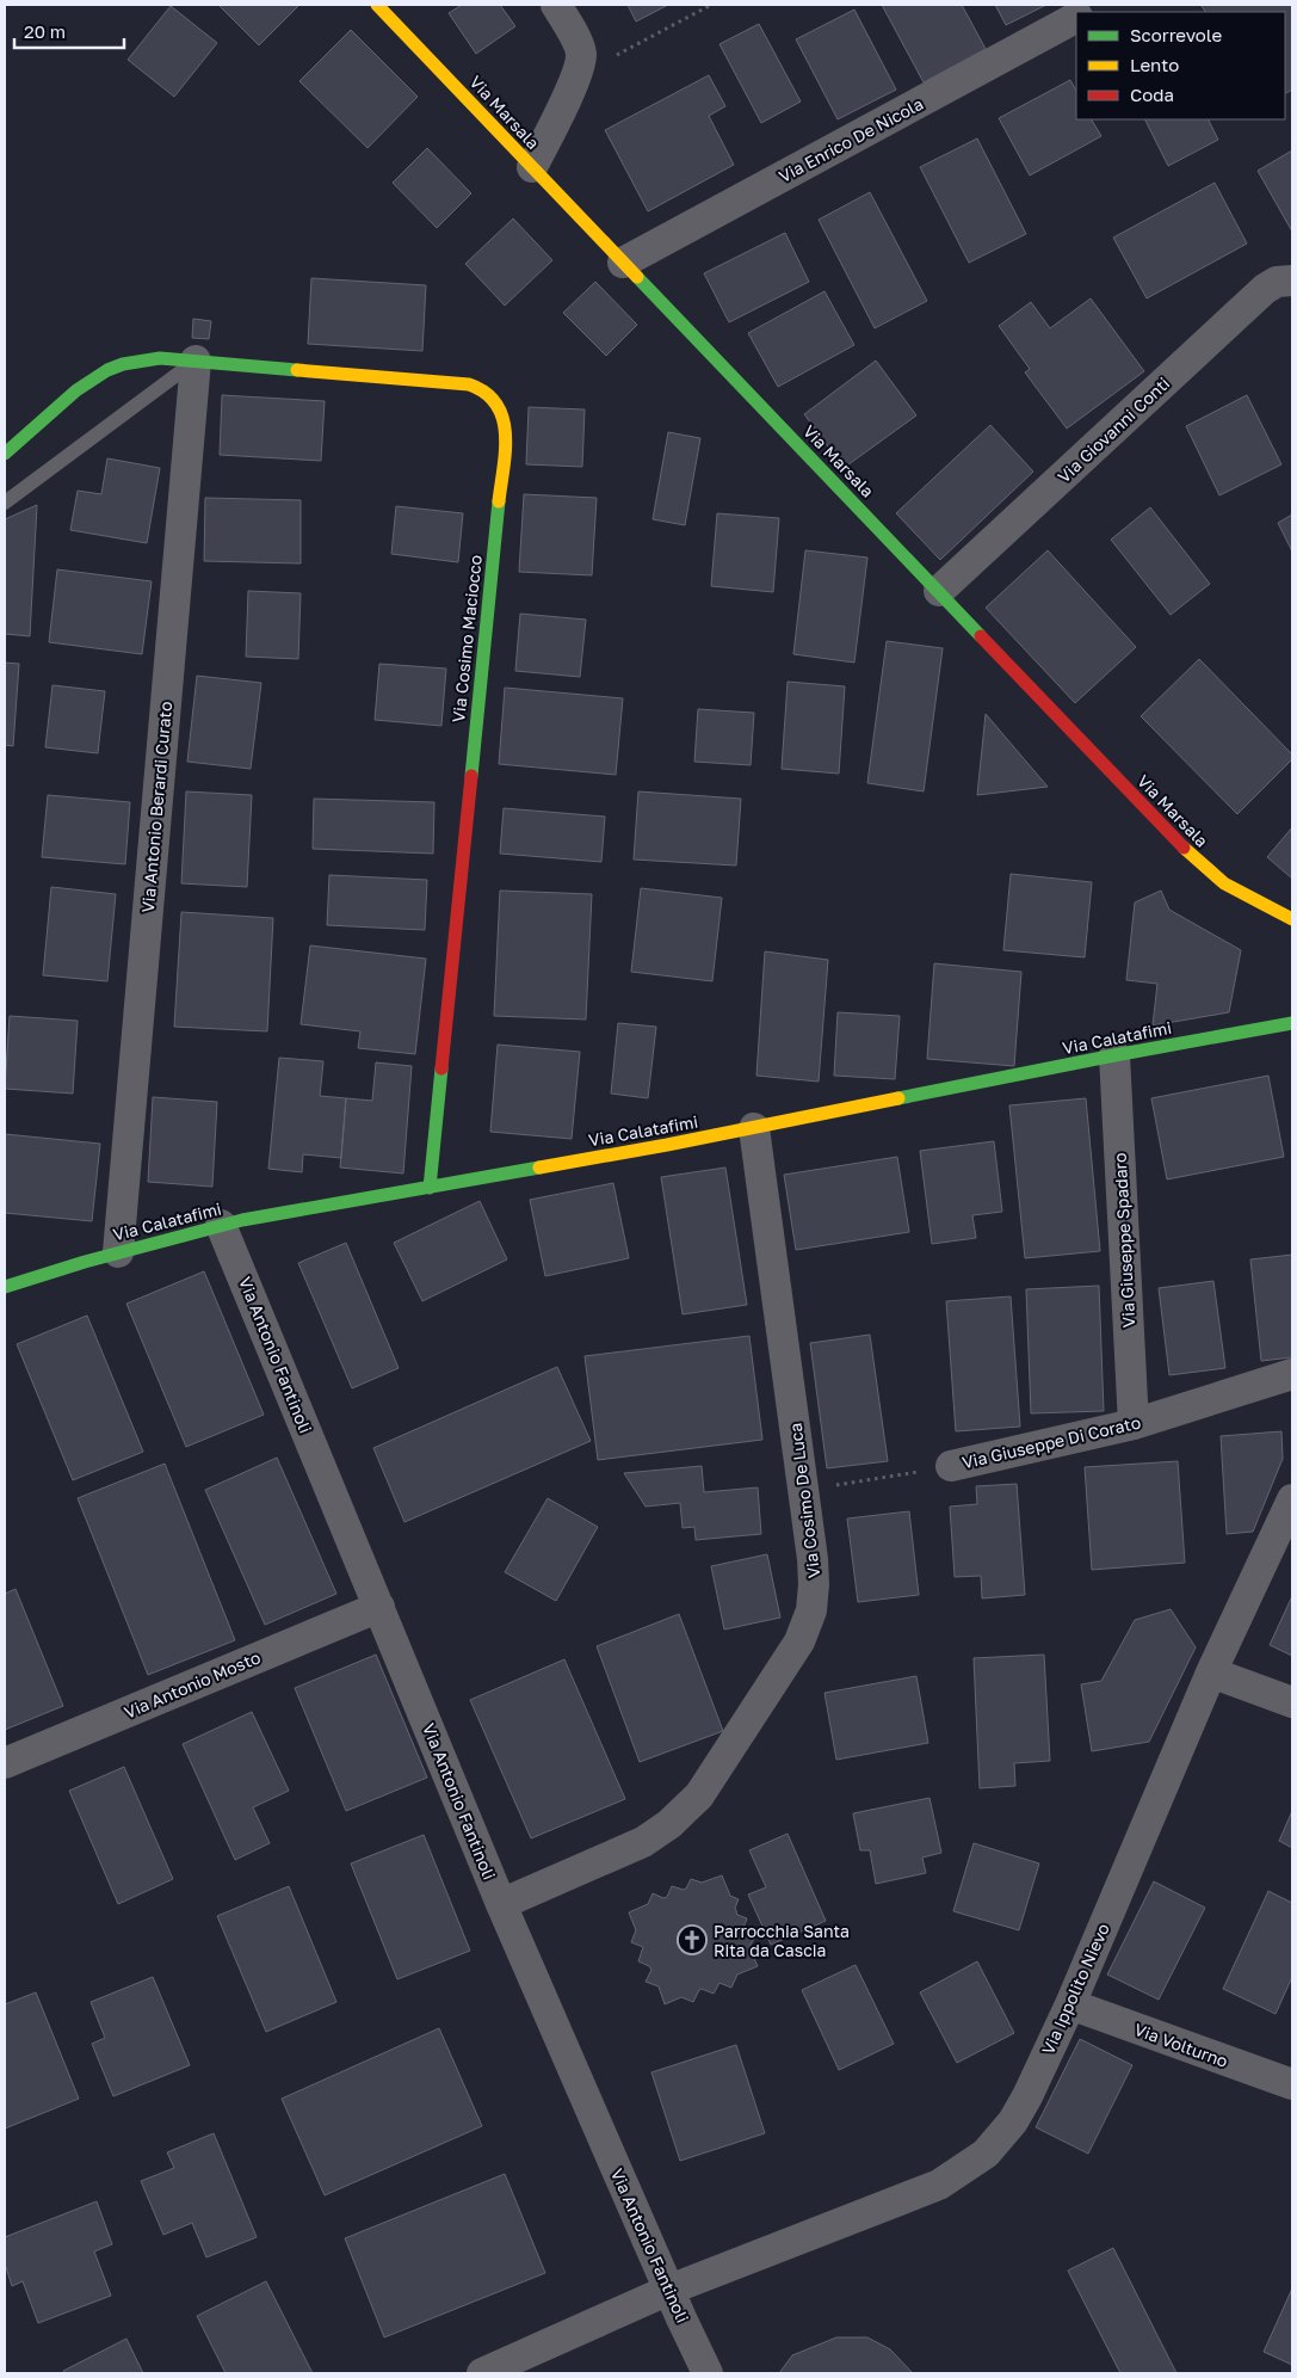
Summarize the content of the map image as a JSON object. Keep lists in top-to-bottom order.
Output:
{
  "streets": {
    "street": [
      "Via Marsala",
      "Via Enrico De Nicola",
      "Via Giovanni Conti",
      "Via Cosimo Maciocco",
      "Via Antonio Berardi Curato",
      "Via Calatafimi",
      "Via Giuseppe Spadaro",
      "Via Antonio Fantinoli",
      "Via Giuseppe Di Corato",
      "Via Cosimo De Luca",
      "Via Antonio Mosto",
      "Via Ippolito Nievo",
      "Via Volturno"
    ]
  },
  "crossings": [
    ["Via Marsala", "Via Enrico De Nicola"],
    ["Via Marsala", "Via Giovanni Conti"],
    ["Via Cosimo Maciocco", "Via Antonio Berardi Curato"],
    ["Via Cosimo Maciocco", "Via Calatafimi"],
    ["Via Antonio Berardi Curato", "Via Calatafimi"],
    ["Via Calatafimi", "Via Giuseppe Spadaro"],
    ["Via Calatafimi", "Via Antonio Fantinoli"],
    ["Via Calatafimi", "Via Cosimo De Luca"],
    ["Via Giuseppe Spadaro", "Via Giuseppe Di Corato"],
    ["Via Antonio Fantinoli", "Via Cosimo De Luca"],
    ["Via Antonio Fantinoli", "Via Antonio Mosto"],
    ["Via Antonio Fantinoli", "Via Ippolito Nievo"],
    ["Via Giuseppe Di Corato", "Via Cosimo De Luca"],
    ["Via Ippolito Nievo", "Via Volturno"]
  ],
  "places": {
    "church": ["Parrocchia Santa Rita da Cascia"]
  },
  "legend": ["Scorrevole", "Lento", "Coda"],
  "scale_bar": "20 m"
}
